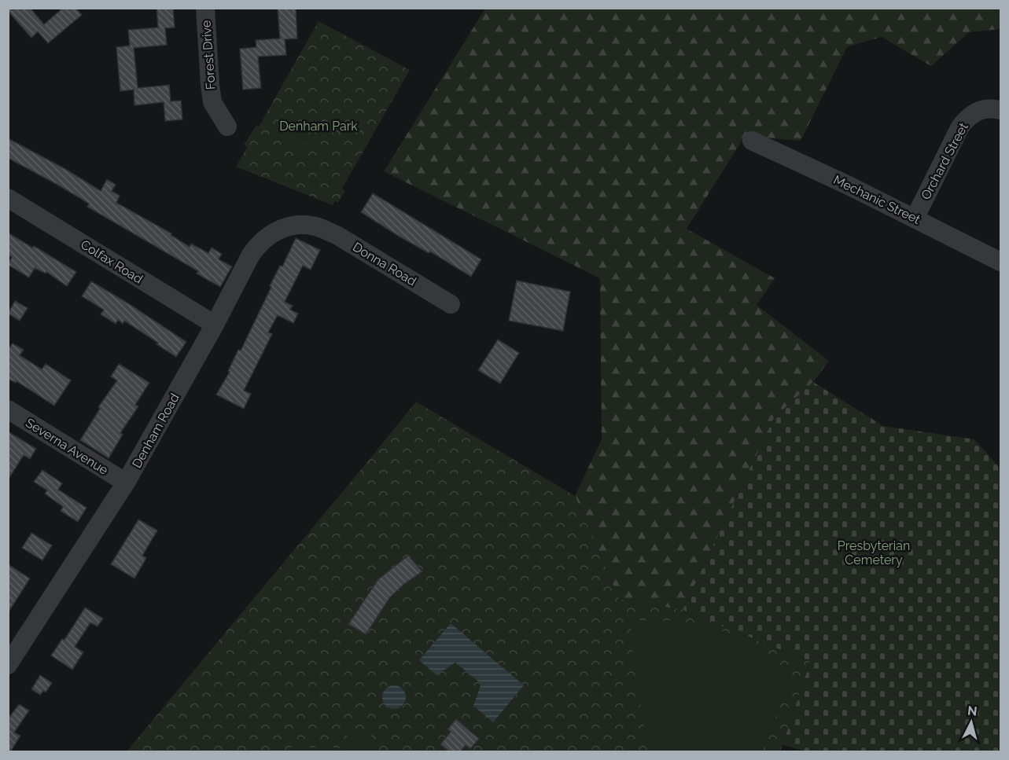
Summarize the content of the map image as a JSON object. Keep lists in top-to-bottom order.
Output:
{
  "streets": {
    "street": [
      "Forest Drive",
      "Orchard Street",
      "Mechanic Street",
      "Colfax Road",
      "Donna Road",
      "Denham Road",
      "Severna Avenue"
    ]
  },
  "crossings": [
    ["Orchard Street", "Mechanic Street"],
    ["Colfax Road", "Denham Road"],
    ["Donna Road", "Denham Road"],
    ["Denham Road", "Severna Avenue"]
  ],
  "parks": ["Denham Park", "Presbyterian Cemetery"],
  "north": "top"
}
